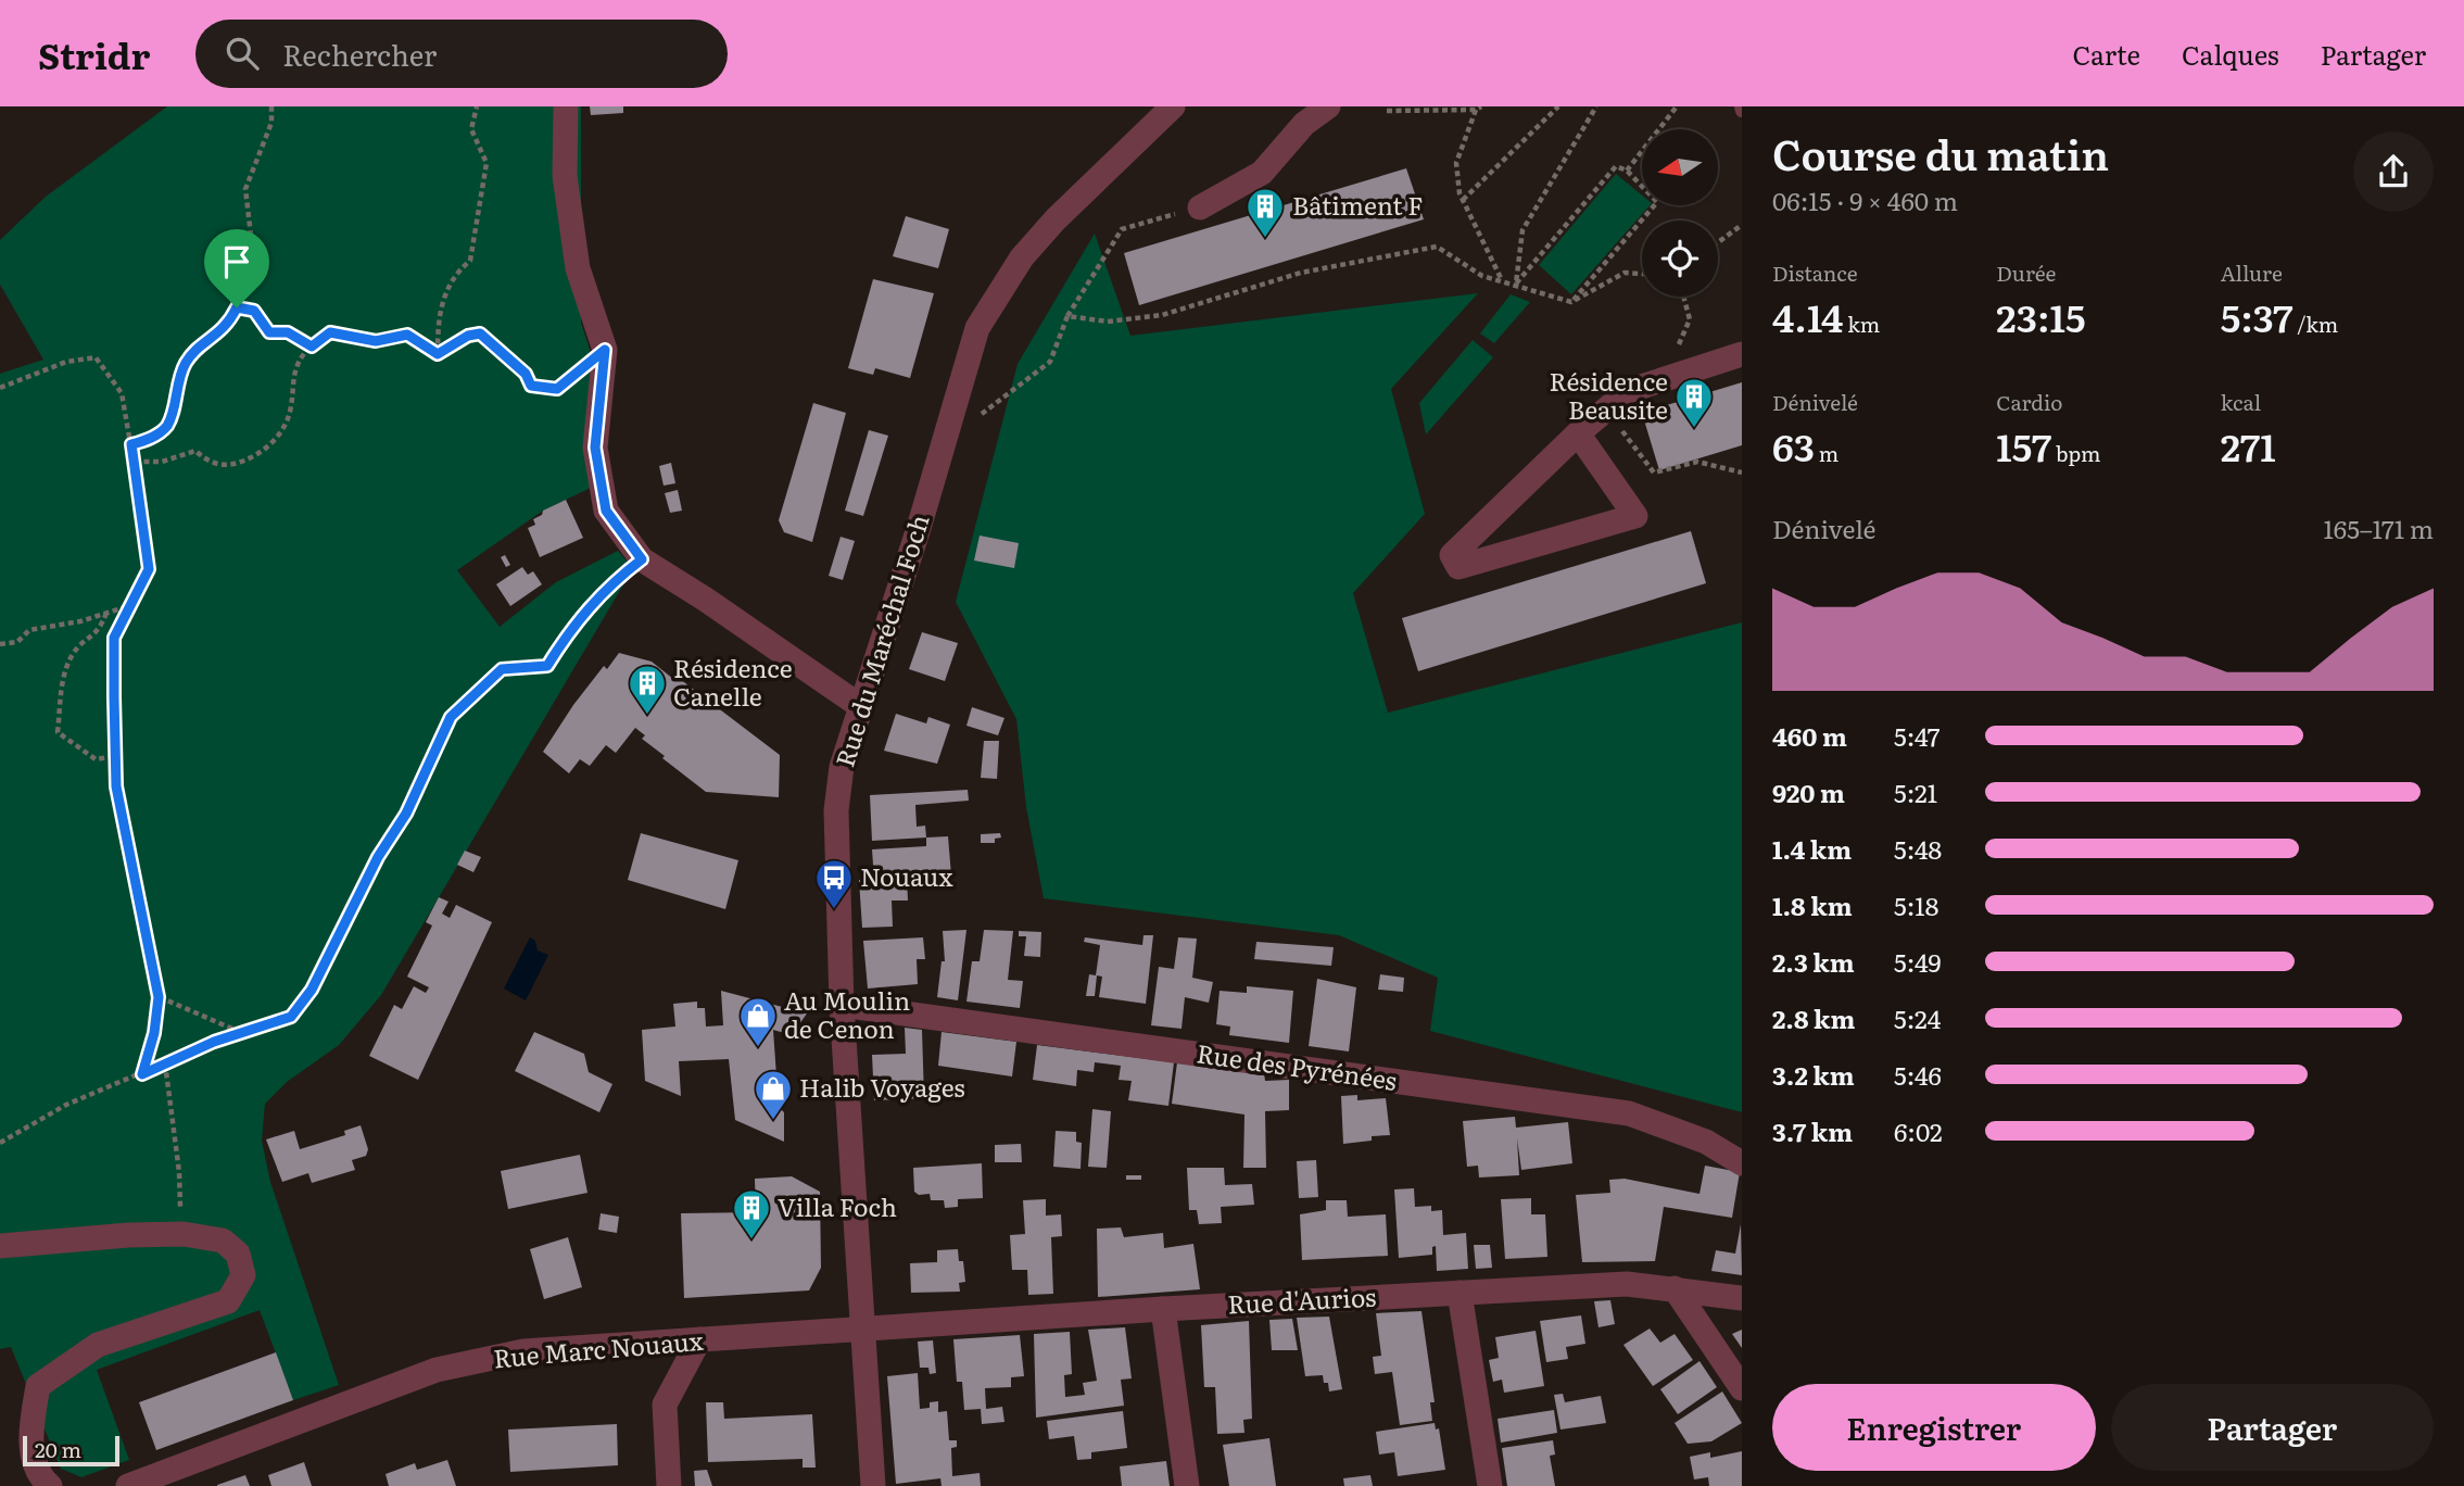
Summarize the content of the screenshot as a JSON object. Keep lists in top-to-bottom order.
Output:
{
  "streets": {
    "street": [
      "Rue du Maréchal Foch",
      "Rue des Pyrénées",
      "Rue d'Aurios",
      "Rue Marc Nouaux"
    ]
  },
  "crossings": [
    ["Rue du Maréchal Foch", "Rue des Pyrénées"],
    ["Rue du Maréchal Foch", "Rue d'Aurios"],
    ["Rue du Maréchal Foch", "Rue Marc Nouaux"],
    ["Rue d'Aurios", "Rue Marc Nouaux"]
  ],
  "places": {
    "building": [
      "Bâtiment F",
      "Résidence Beausite",
      "Résidence Canelle",
      "Villa Foch"
    ],
    "bus stop": ["Nouaux"],
    "shop": ["Au Moulin de Cenon", "Halib Voyages"]
  },
  "scale_bar": "20 m",
  "north": "left",
  "page": {
    "header": "Stridr",
    "search": "Rechercher",
    "nav": ["Carte", "Calques", "Partager"],
    "heading": ["Course du matin", "06:15 · 9 × 460 m"],
    "stats": [
      ["Distance", "4.14 km"],
      ["Durée", "23:15"],
      ["Allure", "5:37 /km"],
      ["Dénivelé", "63 m"],
      ["Cardio", "157 bpm"],
      ["kcal", "271"]
    ],
    "chart": ["Dénivelé", "165–171 m"],
    "list": [
      {
        "name": "460 m",
        "note": "5:47"
      },
      {
        "name": "920 m",
        "note": "5:21"
      },
      {
        "name": "1.4 km",
        "note": "5:48"
      },
      {
        "name": "1.8 km",
        "note": "5:18"
      },
      {
        "name": "2.3 km",
        "note": "5:49"
      },
      {
        "name": "2.8 km",
        "note": "5:24"
      },
      {
        "name": "3.2 km",
        "note": "5:46"
      },
      {
        "name": "3.7 km",
        "note": "6:02"
      }
    ],
    "buttons": ["Enregistrer", "Partager"],
    "scale": "20 m"
  }
}
